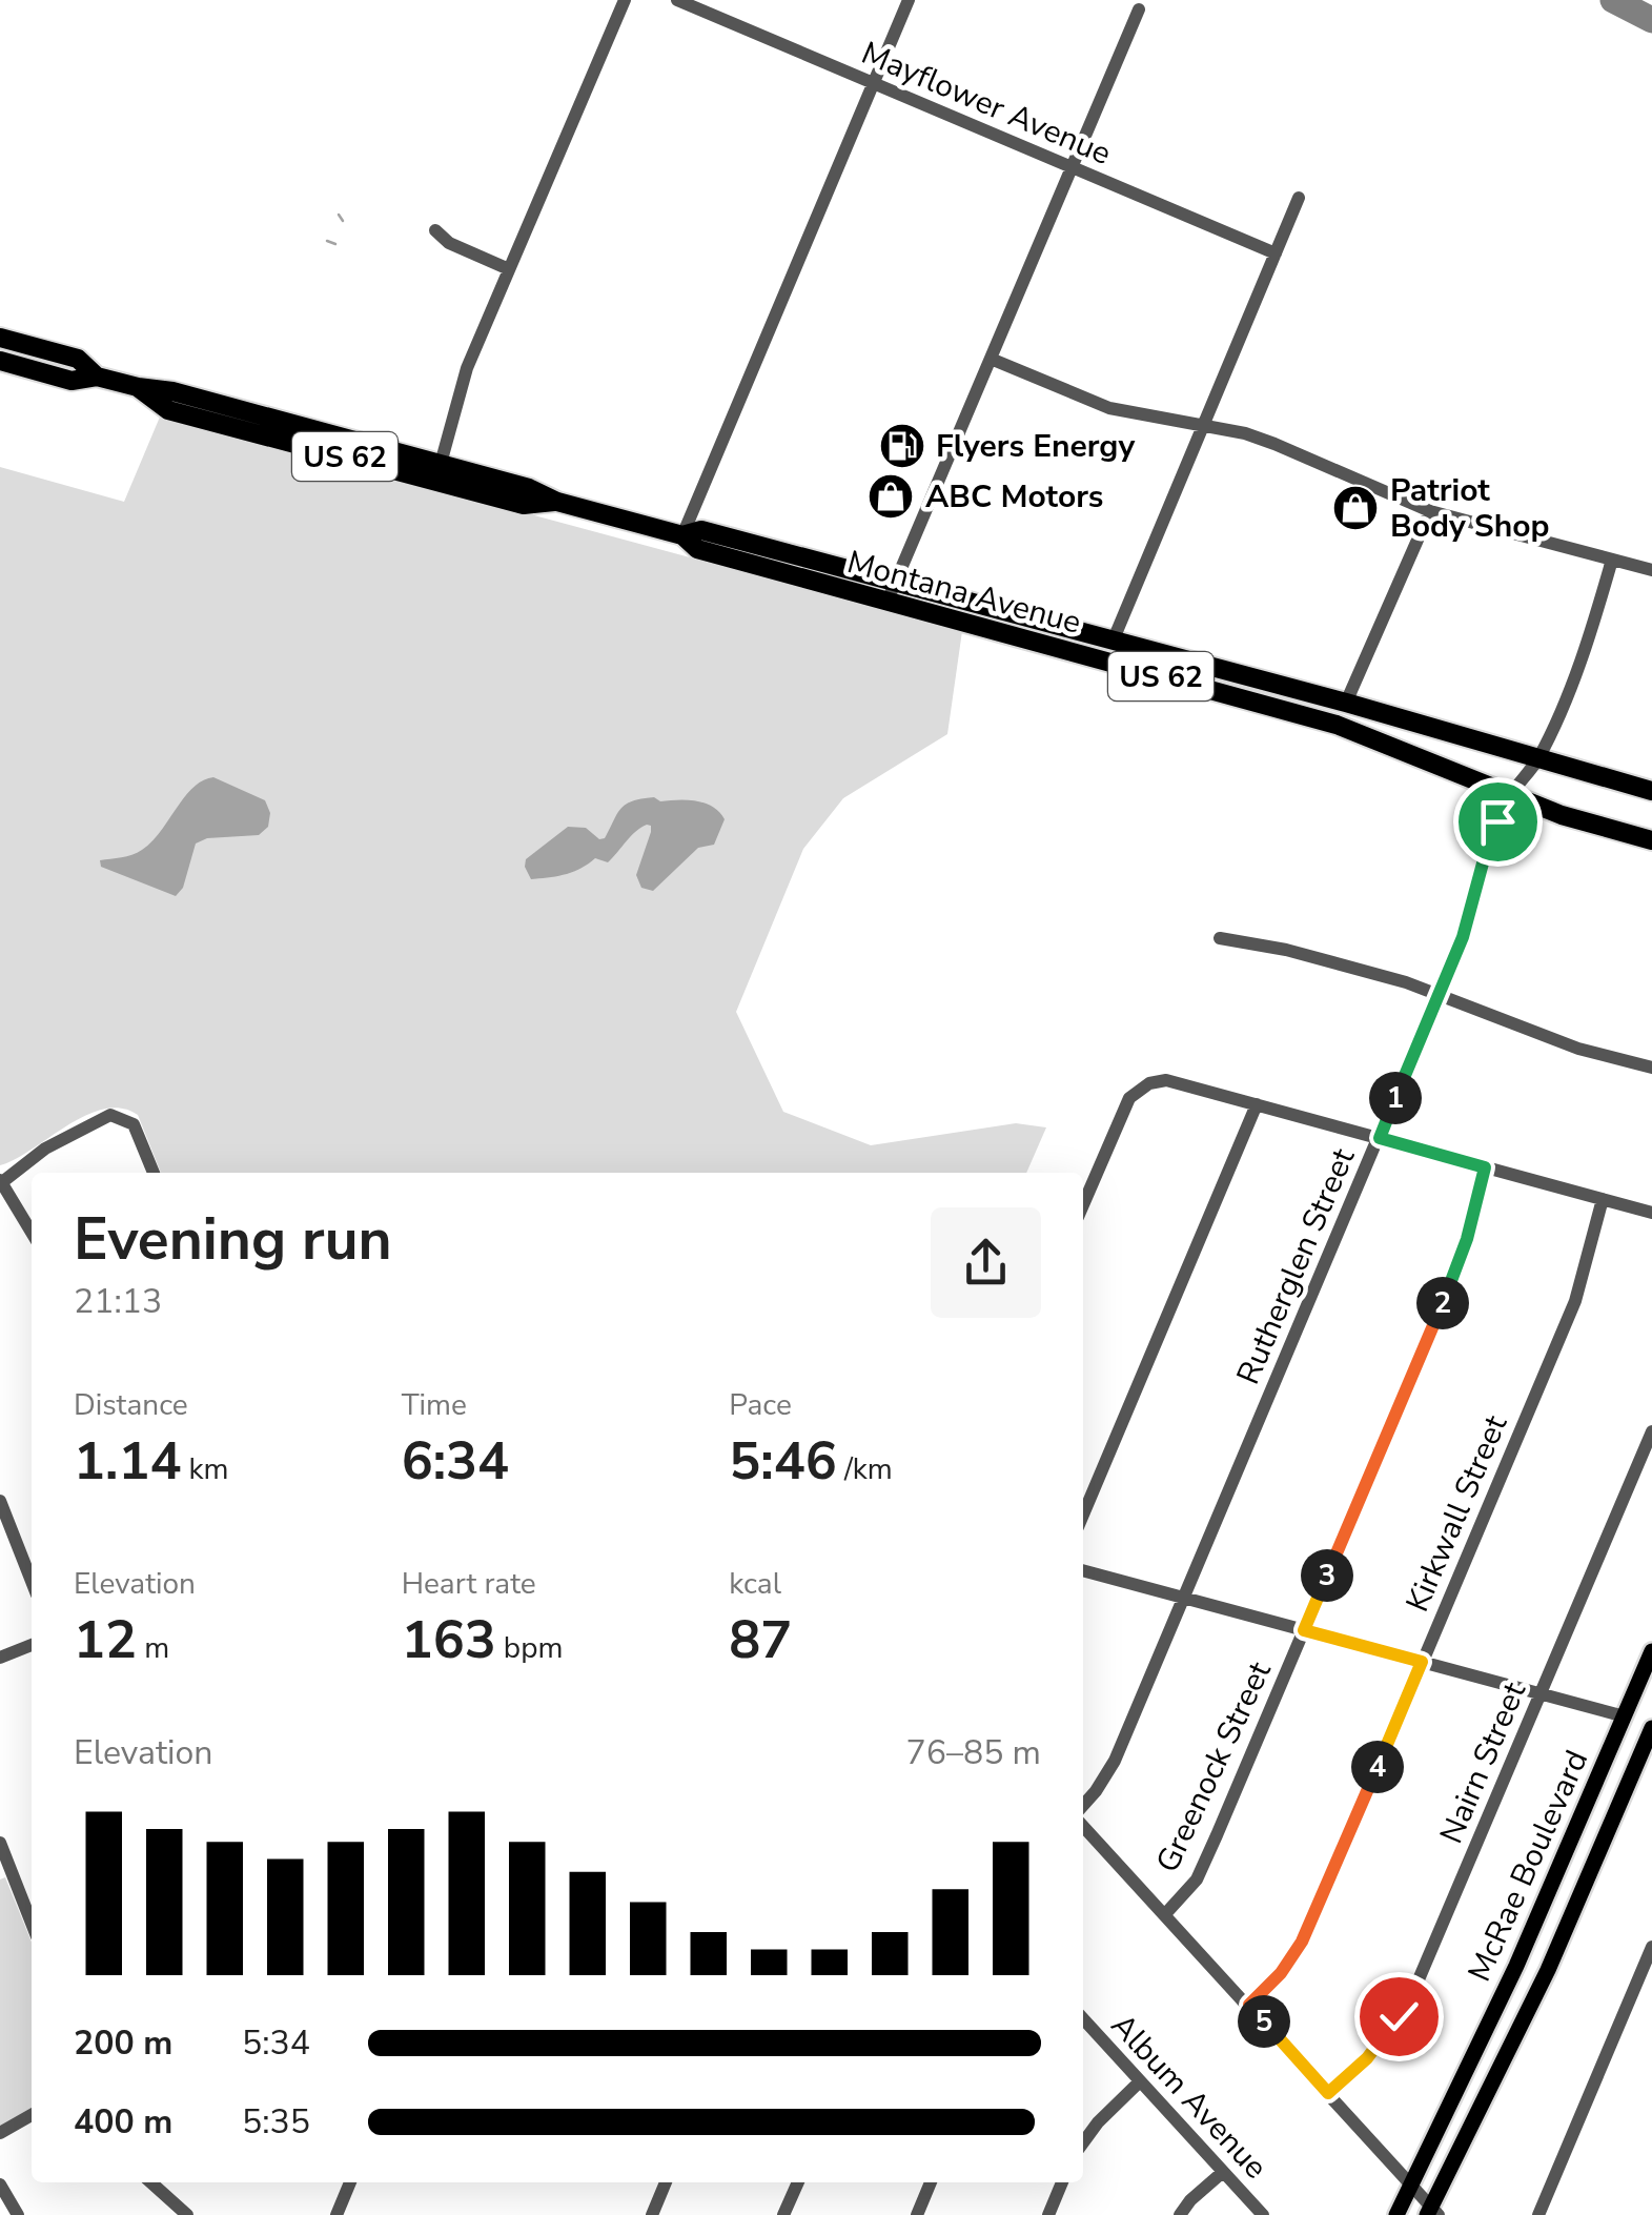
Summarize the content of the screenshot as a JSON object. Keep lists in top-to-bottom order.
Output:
{
  "streets": {
    "highway": ["US 62", "Montana Avenue"],
    "main road": ["McRae Boulevard"],
    "street": [
      "Mayflower Avenue",
      "Rutherglen Street",
      "Kirkwall Street",
      "Nairn Street",
      "Greenock Street",
      "Album Avenue"
    ]
  },
  "crossings": [
    ["Montana Avenue", "Rutherglen Street"]
  ],
  "places": {
    "fuel station": ["Flyers Energy"],
    "shop": ["ABC Motors", "Patriot Body Shop"]
  },
  "page": {
    "pins": [
      "1",
      "2",
      "3",
      "4",
      "5"
    ],
    "heading": ["Evening run", "21:13"],
    "stats": [
      ["Distance", "1.14 km"],
      ["Time", "6:34"],
      ["Pace", "5:46 /km"],
      ["Elevation", "12 m"],
      ["Heart rate", "163 bpm"],
      ["kcal", "87"]
    ],
    "chart": ["Elevation", "76–85 m"],
    "list": [
      {
        "name": "200 m",
        "note": "5:34"
      },
      {
        "name": "400 m",
        "note": "5:35"
      }
    ]
  }
}
